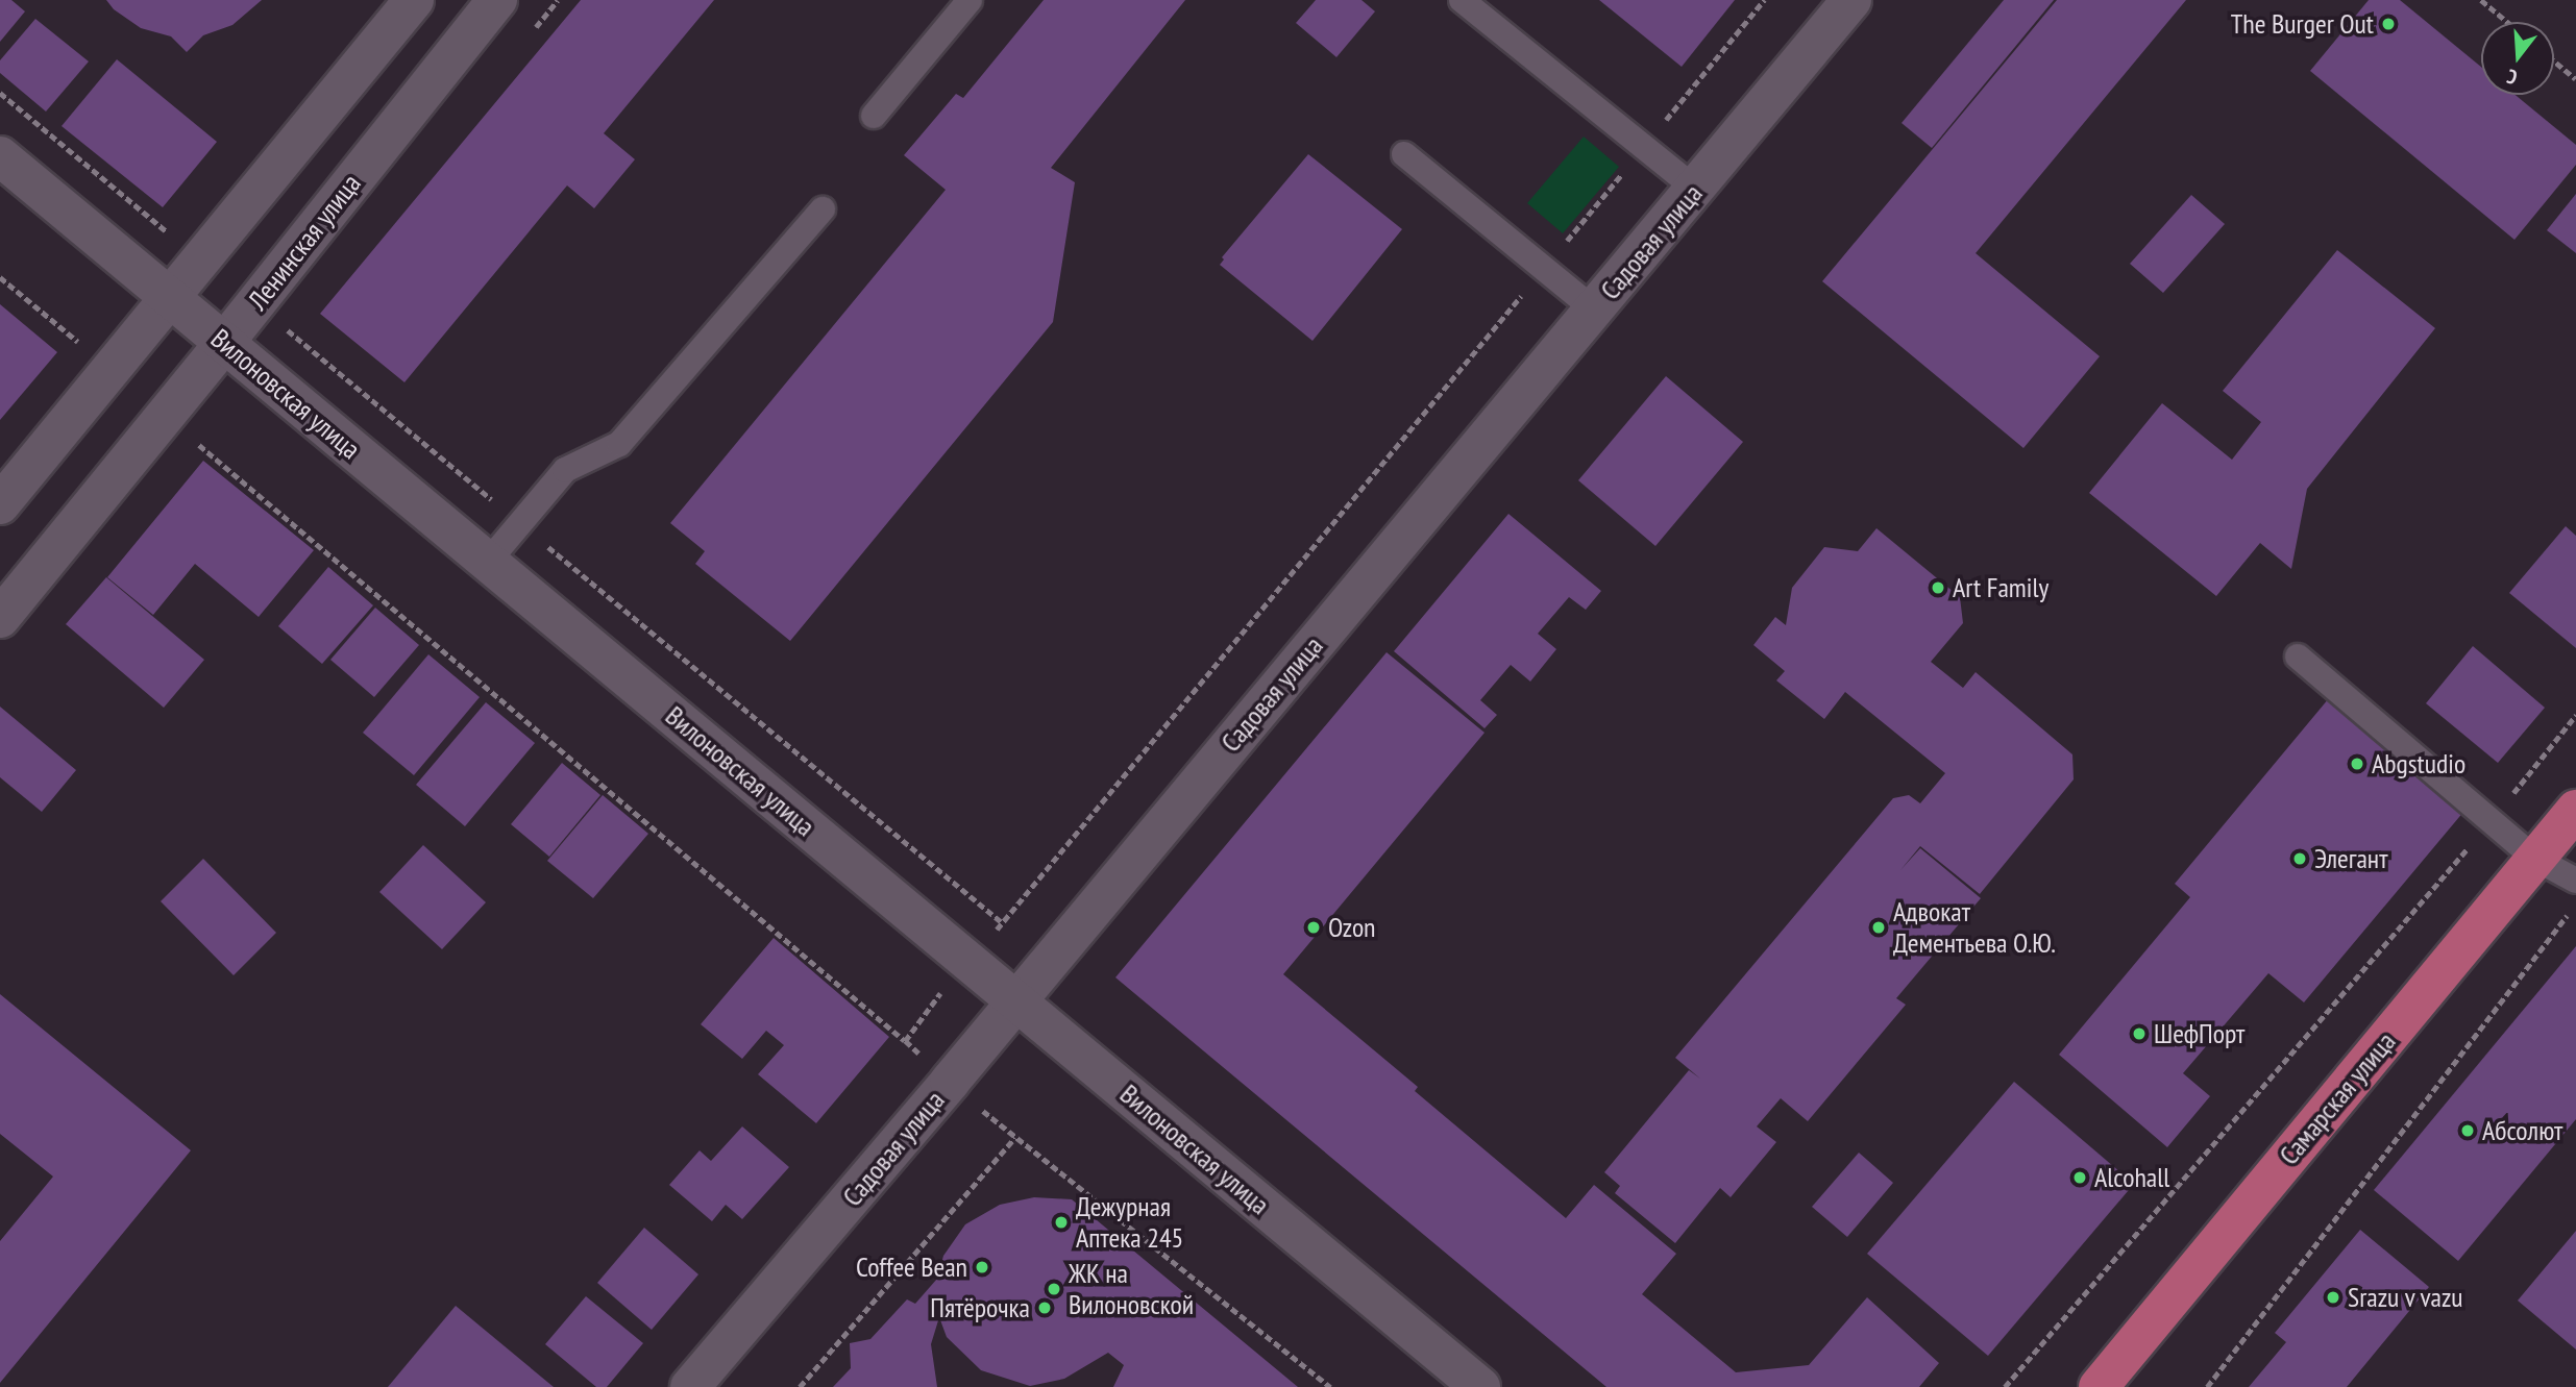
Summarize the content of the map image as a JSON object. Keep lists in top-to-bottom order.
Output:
{
  "streets": {
    "main road": ["Самарская улица"],
    "street": ["Ленинская улица", "Садовая улица", "Вилоновская улица"]
  },
  "crossings": [
    ["Ленинская улица", "Вилоновская улица"],
    ["Садовая улица", "Вилоновская улица"]
  ],
  "places": [
    "The Burger Out",
    "Art Family",
    "Abgstudio",
    "Элегант",
    "Ozon",
    "Адвокат Дементьева О.Ю.",
    "ШефПорт",
    "Абсолют",
    "Alcohall",
    "Дежурная Аптека 245",
    "Coffee Bean",
    "ЖК на Вилоновской",
    "Srazu v vazu",
    "Пятёрочка"
  ],
  "north": "bottom"
}
